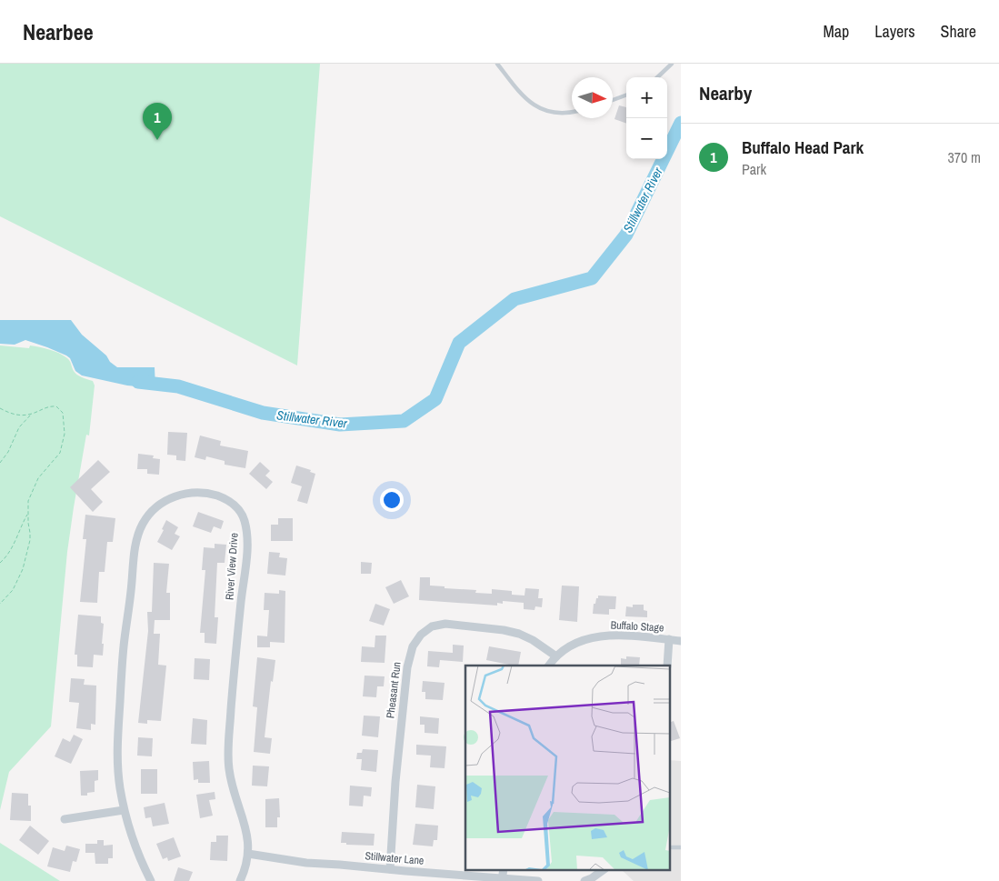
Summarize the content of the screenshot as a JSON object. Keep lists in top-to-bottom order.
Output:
{
  "streets": {
    "street": [
      "River View Drive",
      "Buffalo Stage",
      "Pheasant Run",
      "Stillwater Lane"
    ]
  },
  "crossings": [
    ["River View Drive", "Stillwater Lane"],
    ["Buffalo Stage", "Pheasant Run"],
    ["Pheasant Run", "Stillwater Lane"]
  ],
  "water": ["Stillwater River"],
  "north": "right",
  "page": {
    "header": "Nearbee",
    "nav": ["Map", "Layers", "Share"],
    "heading": "Nearby",
    "map_buttons": ["+", "−"],
    "pins": "1",
    "list": [
      {
        "mark": "1",
        "name": "Buffalo Head Park",
        "note": "Park",
        "value": "370 m"
      }
    ]
  }
}
